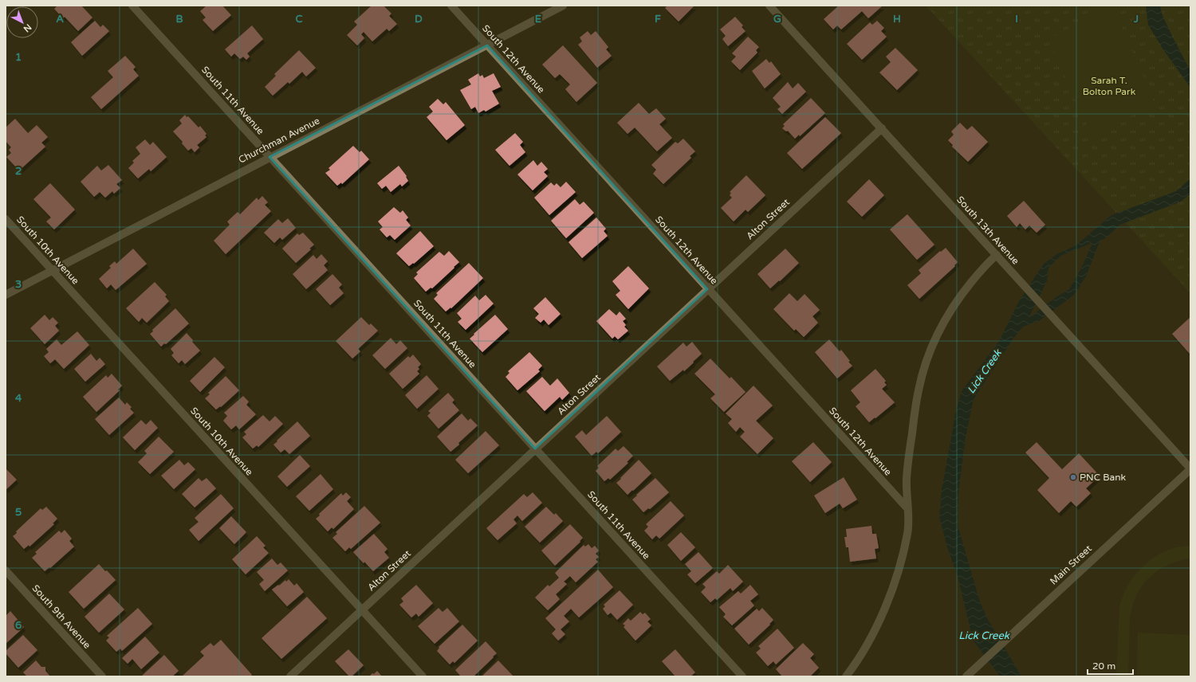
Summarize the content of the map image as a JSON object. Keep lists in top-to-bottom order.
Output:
{
  "streets": {
    "street": [
      "South 12th Avenue",
      "South 11th Avenue",
      "Churchman Avenue",
      "Alton Street",
      "South 13th Avenue",
      "South 10th Avenue",
      "Main Street",
      "South 9th Avenue"
    ]
  },
  "crossings": [
    ["South 12th Avenue", "Churchman Avenue"],
    ["South 12th Avenue", "Alton Street"],
    ["South 11th Avenue", "Churchman Avenue"],
    ["South 11th Avenue", "Alton Street"],
    ["Churchman Avenue", "South 10th Avenue"],
    ["Alton Street", "South 13th Avenue"],
    ["Alton Street", "South 10th Avenue"],
    ["South 13th Avenue", "Main Street"]
  ],
  "water": ["Lick Creek"],
  "parks": ["Sarah T. Bolton Park"],
  "places": ["PNC Bank"],
  "scale_bar": "20 m",
  "north": "bottom right",
  "grid": {
    "columns": [
      "A",
      "B",
      "C",
      "D",
      "E",
      "F",
      "G",
      "H",
      "I",
      "J"
    ],
    "rows": [
      "1",
      "2",
      "3",
      "4",
      "5",
      "6"
    ]
  }
}
